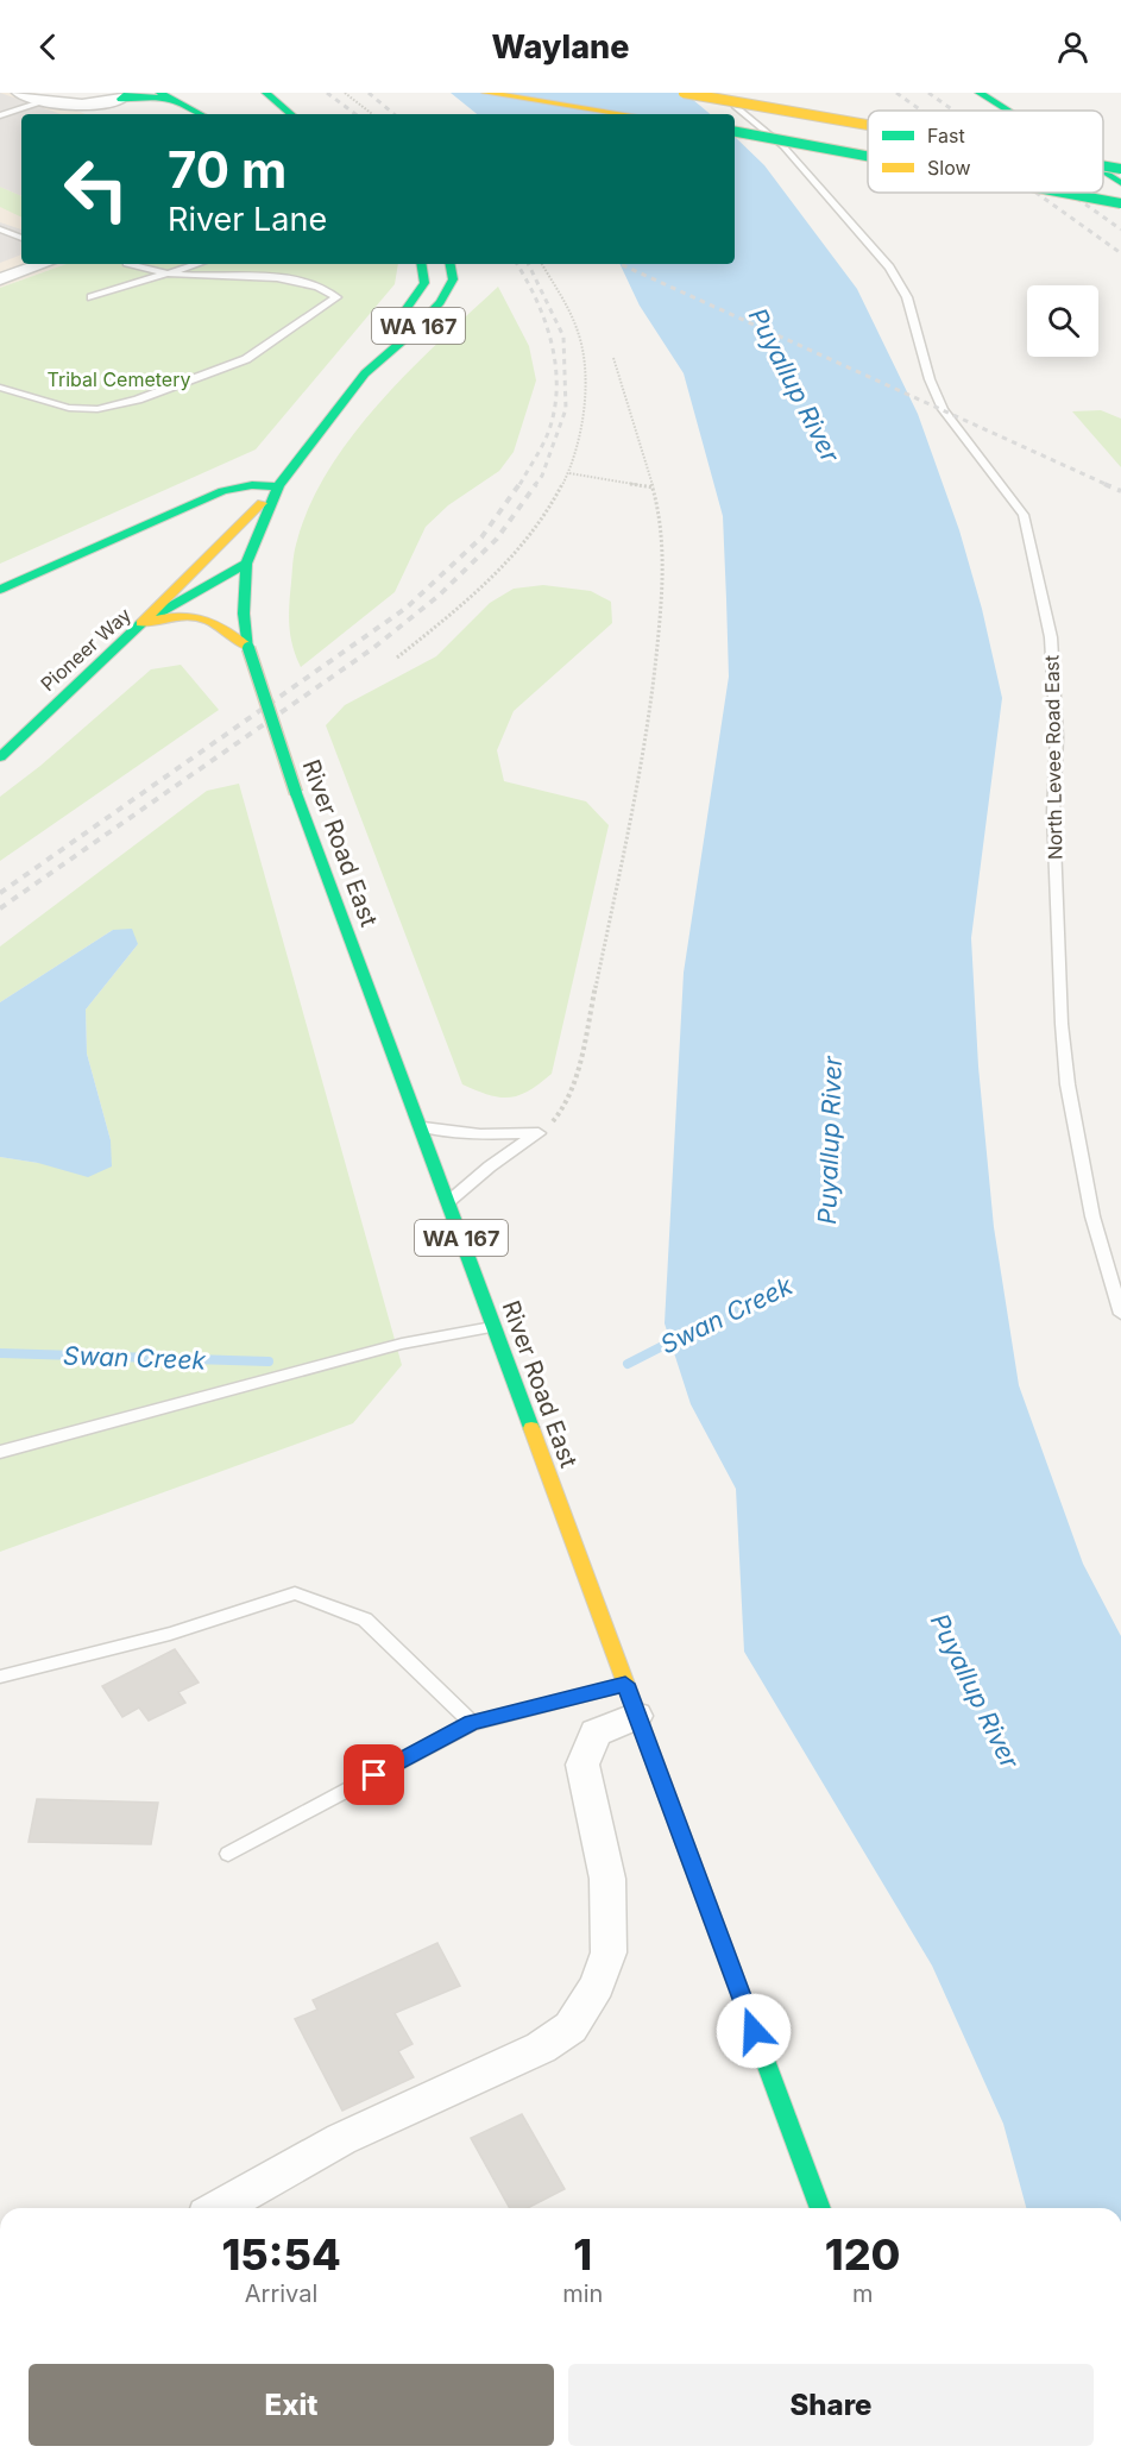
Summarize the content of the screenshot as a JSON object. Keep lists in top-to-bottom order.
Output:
{
  "streets": {
    "main road": ["WA 167", "Pioneer Way", "River Road East"],
    "lane": ["North Levee Road East"]
  },
  "crossings": [
    ["WA 167", "Pioneer Way"],
    ["WA 167", "River Road East"],
    ["Pioneer Way", "River Road East"]
  ],
  "water": ["Puyallup River", "Swan Creek"],
  "parks": ["Tribal Cemetery"],
  "legend": ["Fast", "Slow"],
  "page": {
    "header": "Waylane",
    "turn": ["70 m", "River Lane"],
    "eta": [
      "15:54",
      "Arrival",
      "1",
      "min",
      "120",
      "m"
    ],
    "buttons": ["Exit", "Share"]
  }
}
